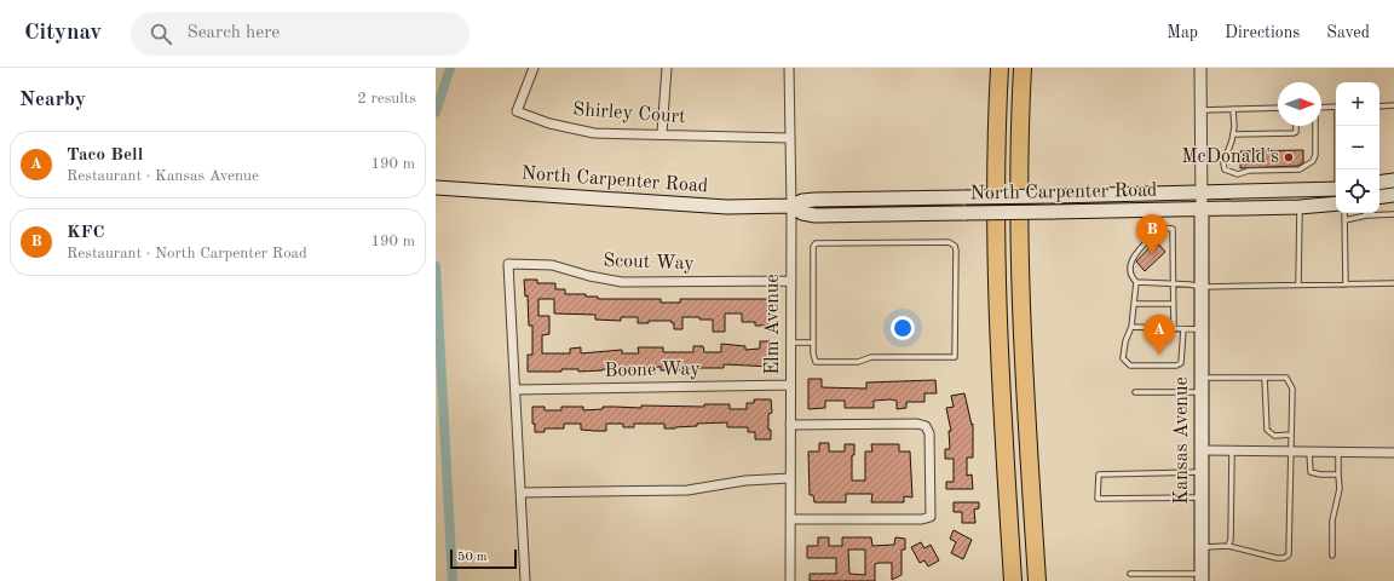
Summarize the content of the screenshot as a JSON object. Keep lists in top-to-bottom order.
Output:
{
  "streets": {
    "main road": ["North Carpenter Road", "Kansas Avenue"],
    "street": [
      "Shirley Court",
      "Scout Way",
      "Elm Avenue",
      "Boone Way"
    ]
  },
  "crossings": [
    ["Shirley Court", "Elm Avenue"],
    ["North Carpenter Road", "Elm Avenue"],
    ["North Carpenter Road", "Kansas Avenue"],
    ["Scout Way", "Elm Avenue"],
    ["Scout Way", "Boone Way"],
    ["Elm Avenue", "Boone Way"]
  ],
  "places": ["McDonald's"],
  "scale_bar": "50 m",
  "north": "right",
  "page": {
    "header": "Citynav",
    "search": "Search here",
    "nav": ["Map", "Directions", "Saved"],
    "heading": ["Nearby", "2 results"],
    "map_buttons": ["+", "−"],
    "list": [
      {
        "mark": "A",
        "name": "Taco Bell",
        "note": "Restaurant · Kansas Avenue",
        "value": "190 m"
      },
      {
        "mark": "B",
        "name": "KFC",
        "note": "Restaurant · North Carpenter Road",
        "value": "190 m"
      }
    ],
    "pins": ["B", "A"],
    "scale": "50 m"
  }
}
